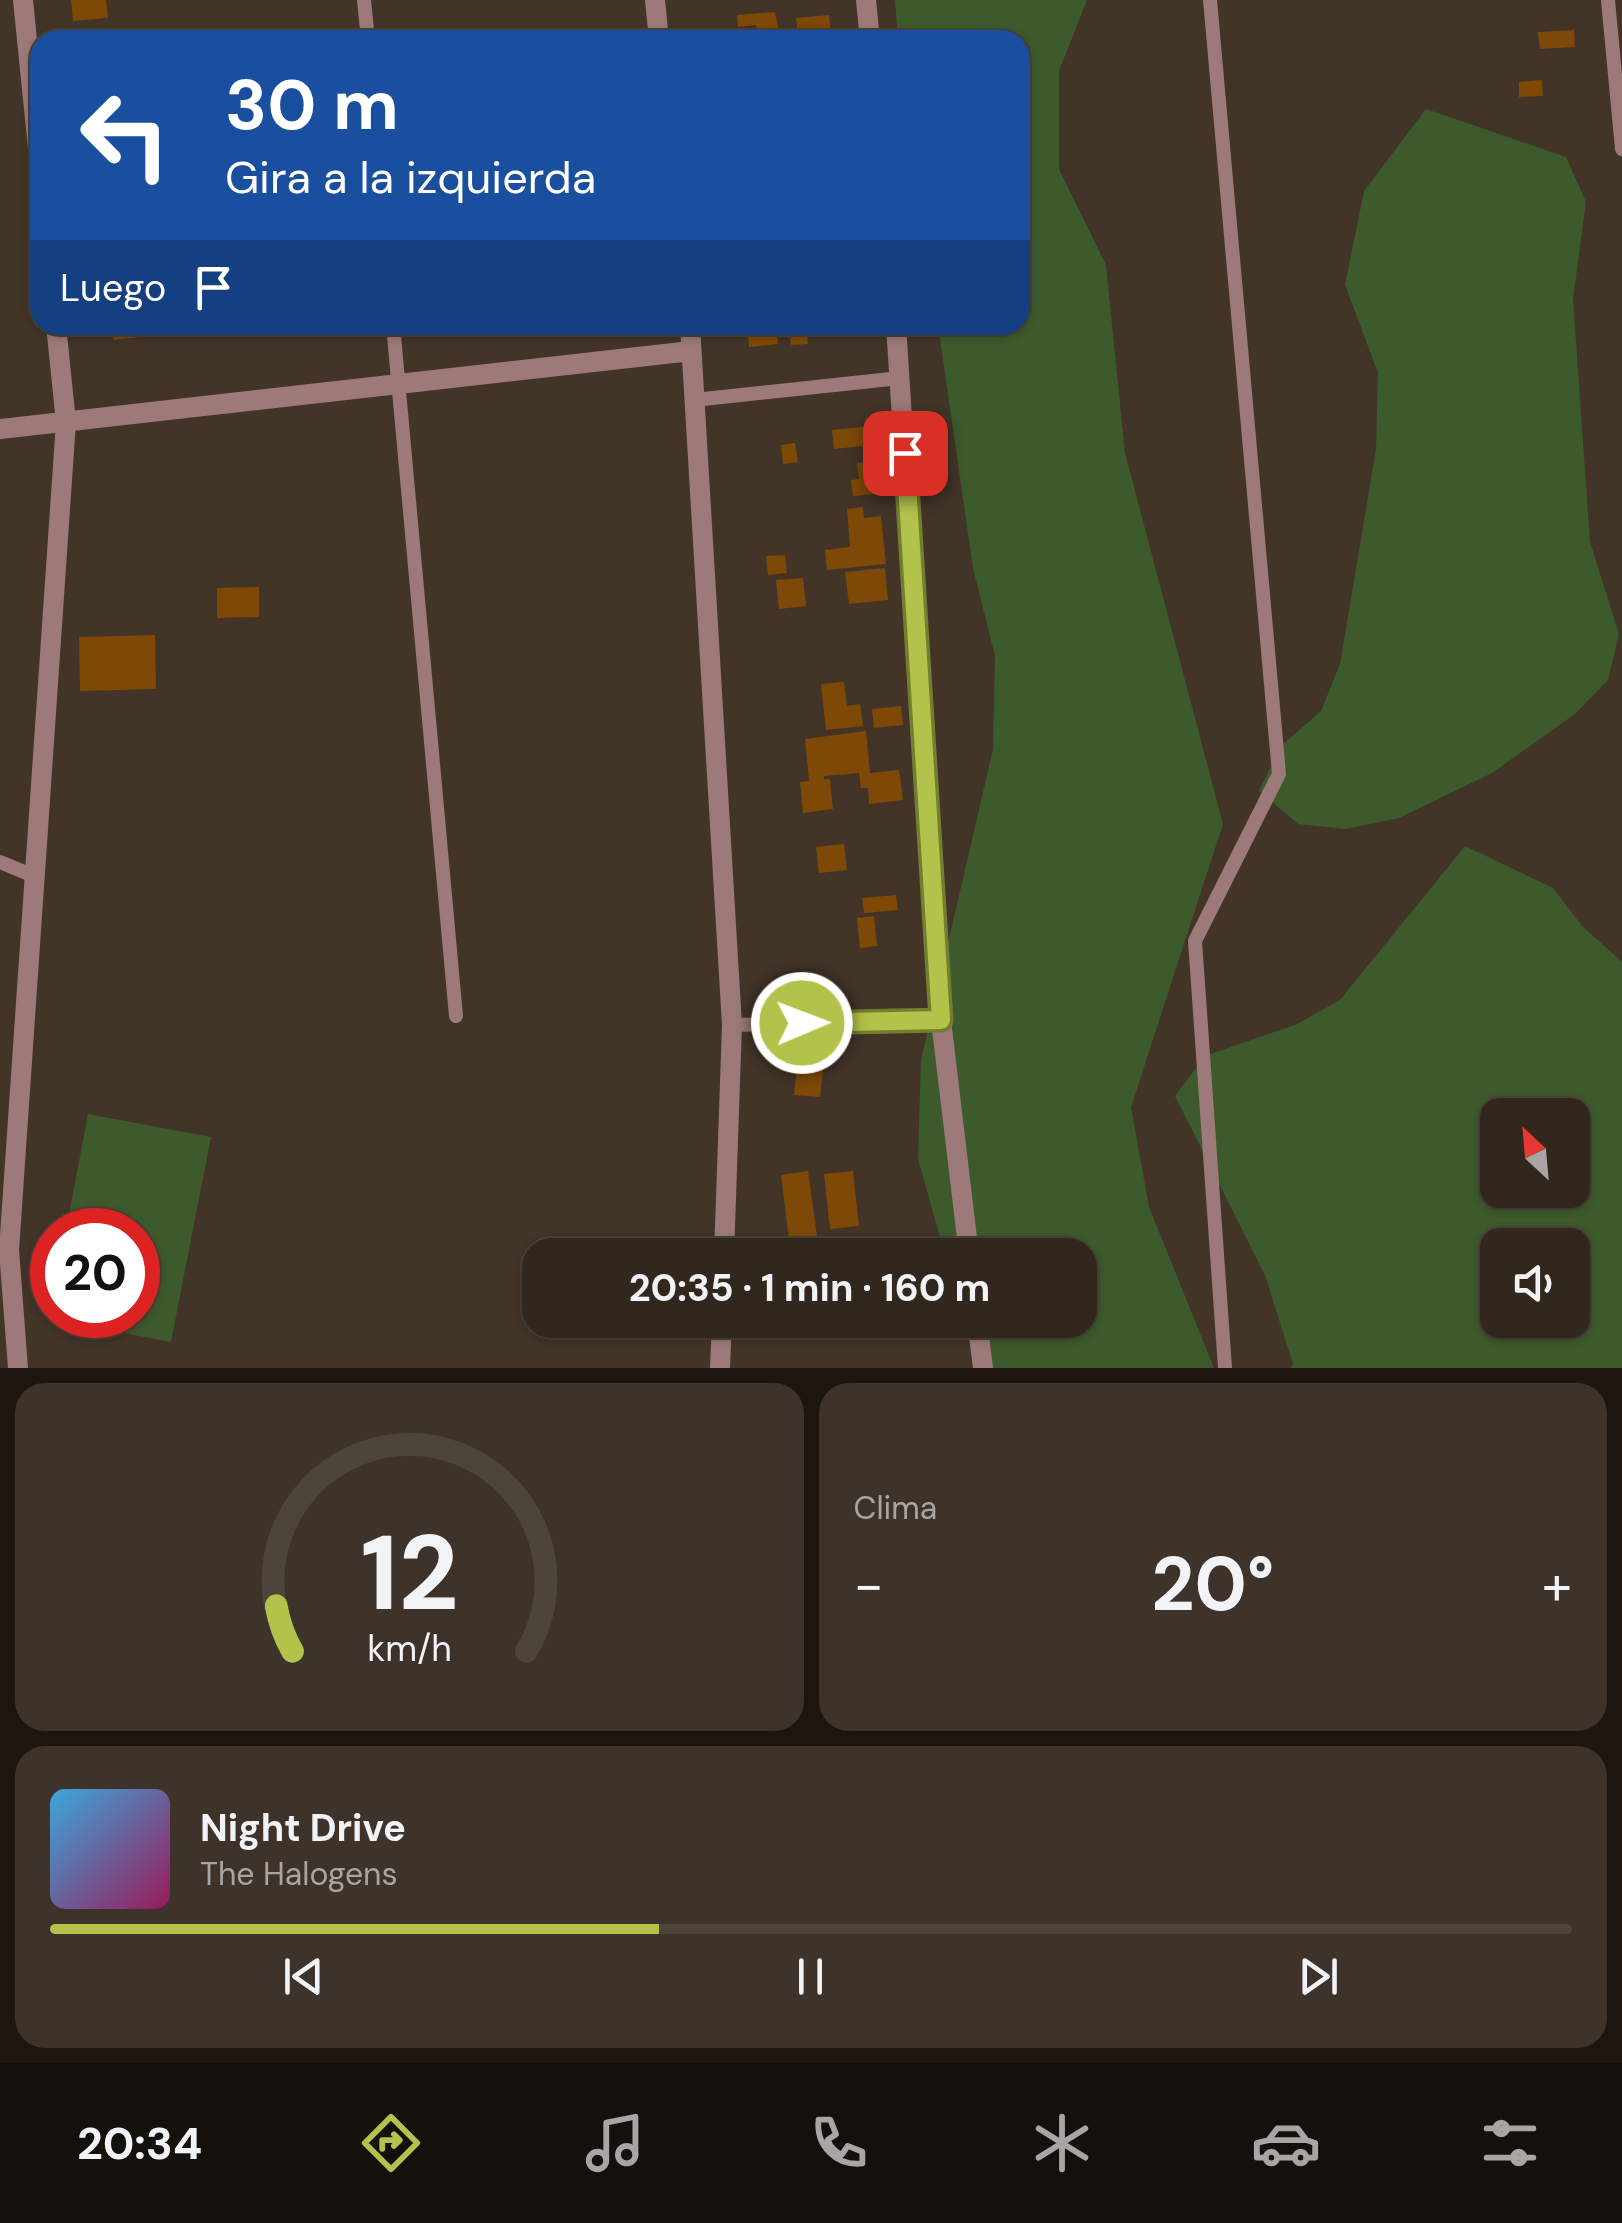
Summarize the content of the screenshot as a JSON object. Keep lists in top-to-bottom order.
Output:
{
  "north": "top left",
  "page": {
    "turn": ["30 m", "Gira a la izquierda"],
    "then": "Luego",
    "limit": "20",
    "trip": "20:35 · 1 min · 160 m",
    "tile": "Clima",
    "heat": ["−", "20°", "+"],
    "song": ["Night Drive", "The Halogens"],
    "tabs": "20:34",
    "gauge": ["12", "km/h"]
  }
}
